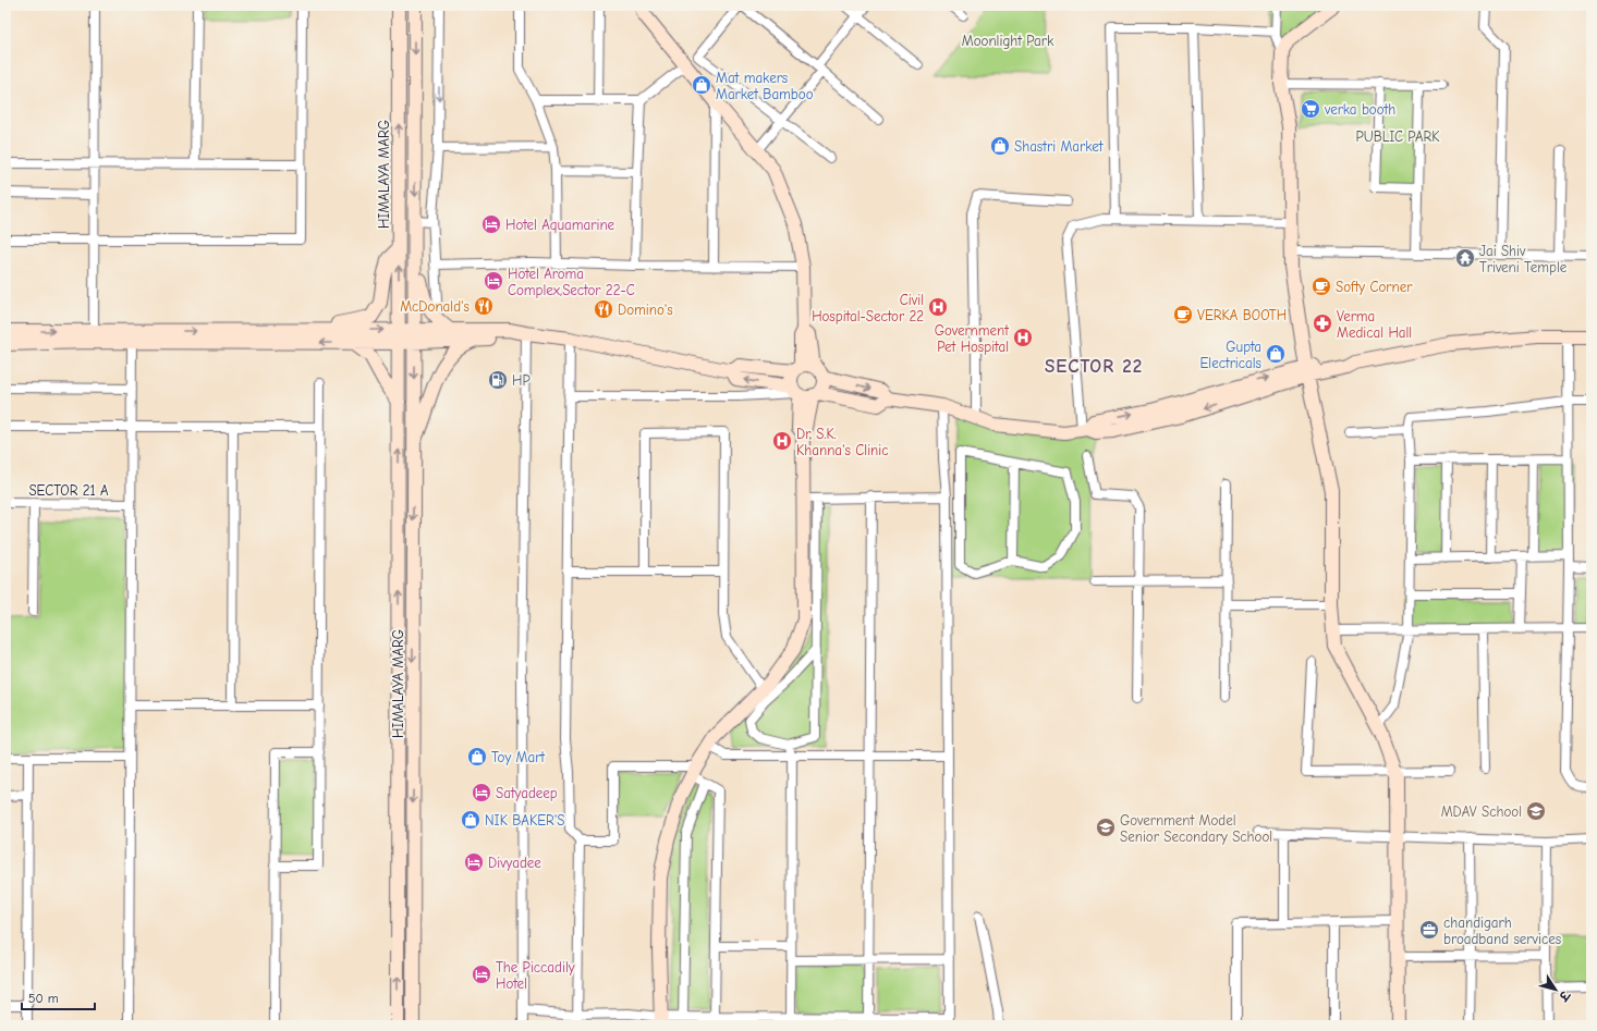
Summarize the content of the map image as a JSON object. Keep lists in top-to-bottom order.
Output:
{
  "streets": {
    "street": ["HIMALAYA MARG", "SECTOR 21 A"]
  },
  "districts": ["SECTOR 22"],
  "parks": ["Moonlight Park", "PUBLIC PARK"],
  "places": {
    "shop": [
      "Mat makers Market Bamboo",
      "Shastri Market",
      "Gupta Electricals",
      "Toy Mart",
      "NIK BAKER'S"
    ],
    "supermarket": ["verka booth"],
    "hotel": [
      "Hotel Aquamarine",
      "Hotel Aroma Complex,Sector 22-C",
      "Satyadeep",
      "Divyadee",
      "The Piccadily Hotel"
    ],
    "temple": ["Jai Shiv Triveni Temple"],
    "cafe": ["Softy Corner", "VERKA BOOTH"],
    "restaurant": ["McDonald's", "Domino's"],
    "hospital": ["Civil Hospital-Sector 22", "Government Pet Hospital", "Dr. S.K. Khanna's Clinic"],
    "pharmacy": ["Verma Medical Hall"],
    "fuel station": ["HP"],
    "school or university": ["MDAV School", "Government Model Senior Secondary School"],
    "office": ["chandigarh broadband services"]
  },
  "scale_bar": "50 m",
  "north": "bottom right"
}
